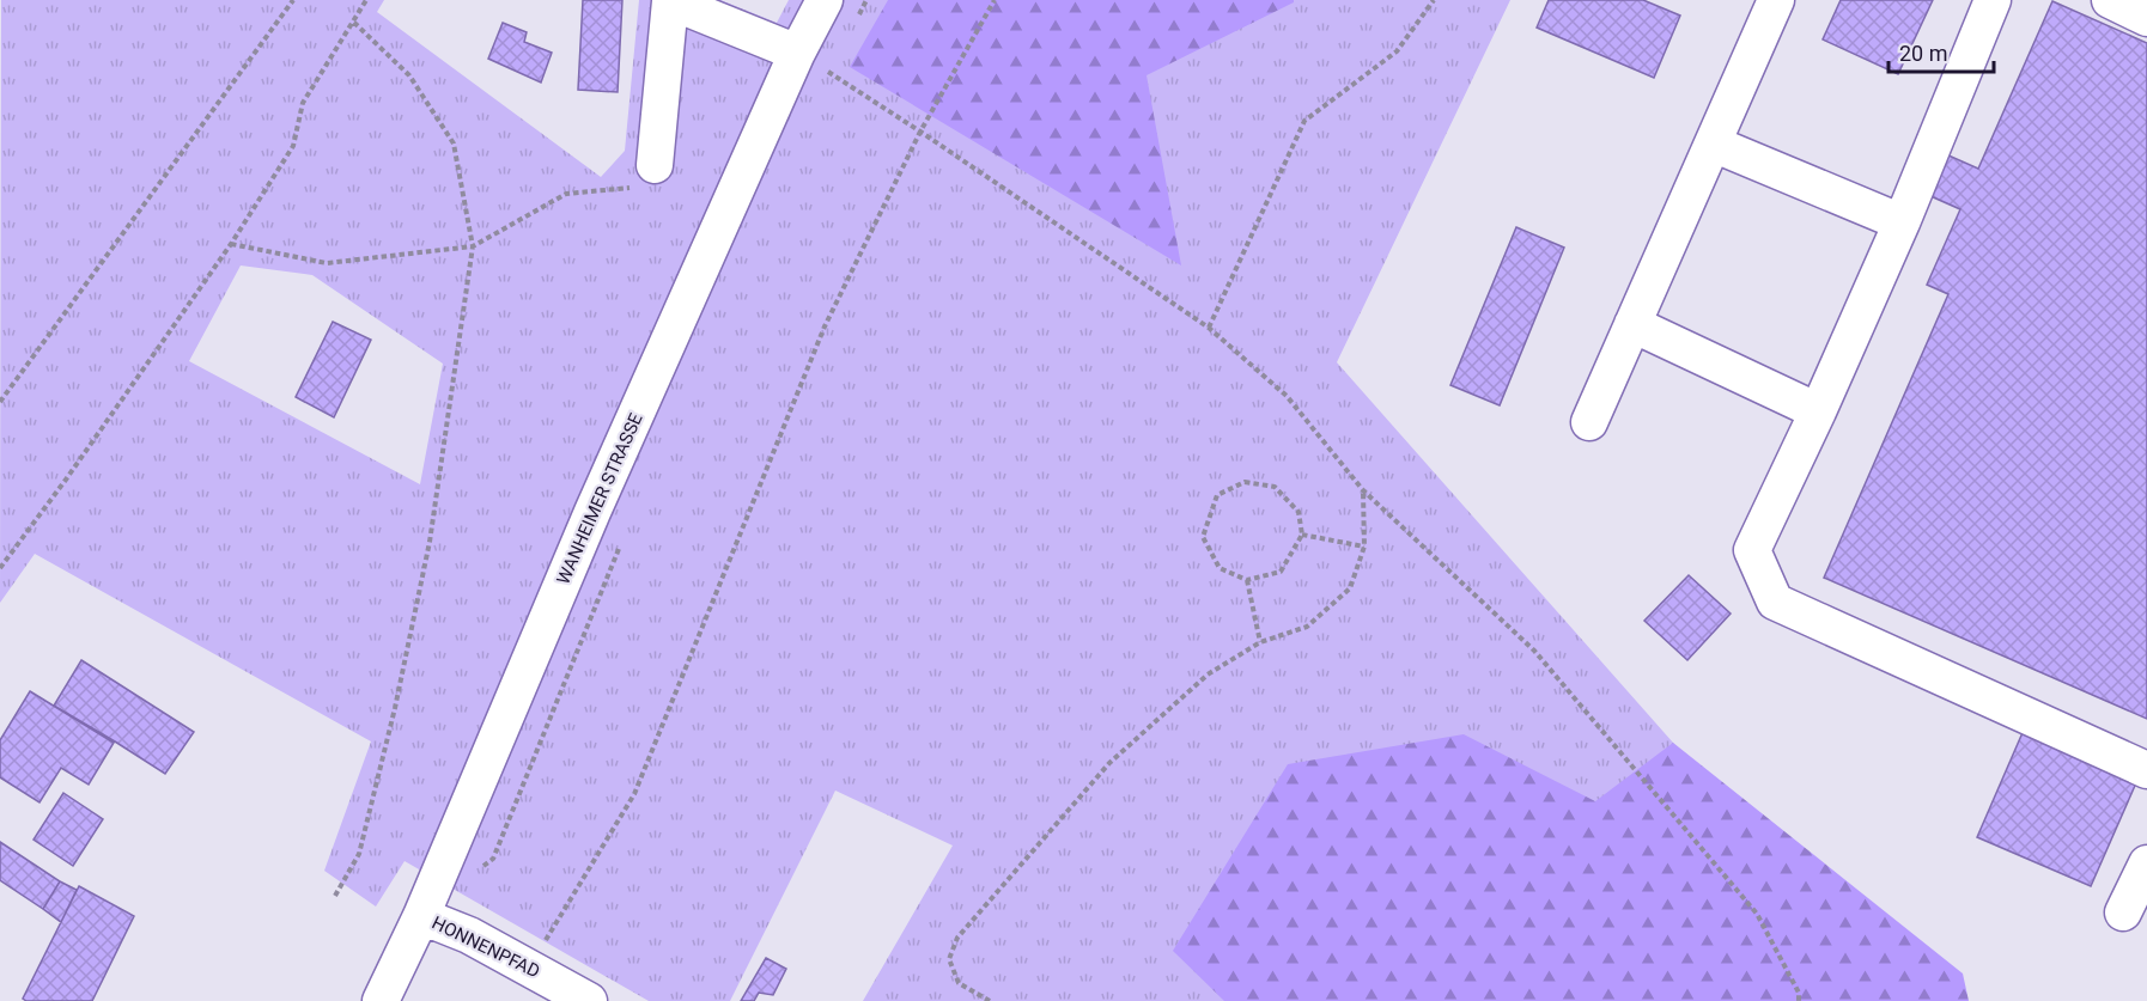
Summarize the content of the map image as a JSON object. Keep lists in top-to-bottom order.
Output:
{
  "streets": {
    "street": ["WANHEIMER STRASSE", "HONNENPFAD"]
  },
  "crossings": [
    ["WANHEIMER STRASSE", "HONNENPFAD"]
  ],
  "scale_bar": "20 m"
}
